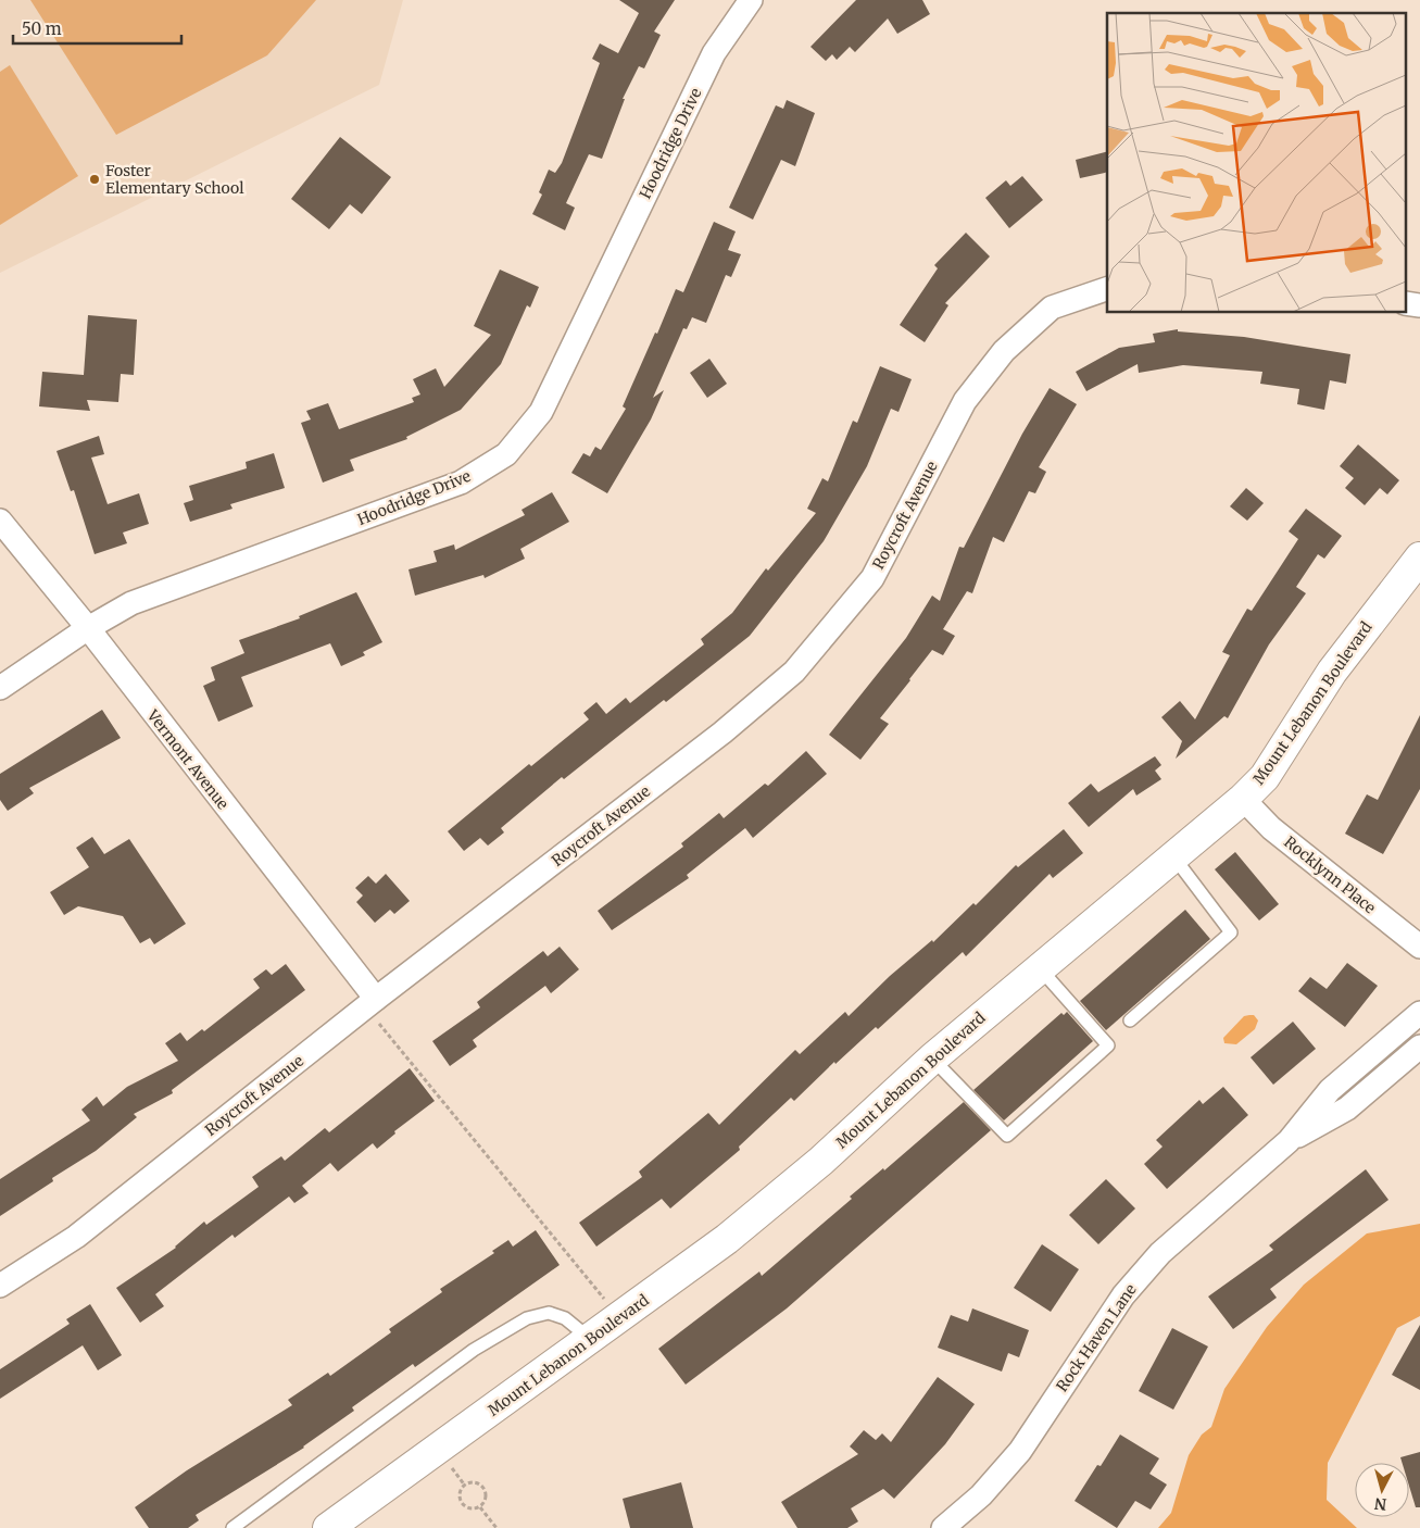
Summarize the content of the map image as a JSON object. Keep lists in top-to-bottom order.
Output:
{
  "streets": {
    "street": [
      "Hoodridge Drive",
      "Roycroft Avenue",
      "Mount Lebanon Boulevard",
      "Vermont Avenue",
      "Rocklynn Place",
      "Rock Haven Lane"
    ]
  },
  "crossings": [
    ["Hoodridge Drive", "Vermont Avenue"],
    ["Roycroft Avenue", "Vermont Avenue"],
    ["Mount Lebanon Boulevard", "Rocklynn Place"]
  ],
  "places": ["Foster Elementary School"],
  "scale_bar": "50 m",
  "north": "bottom"
}
